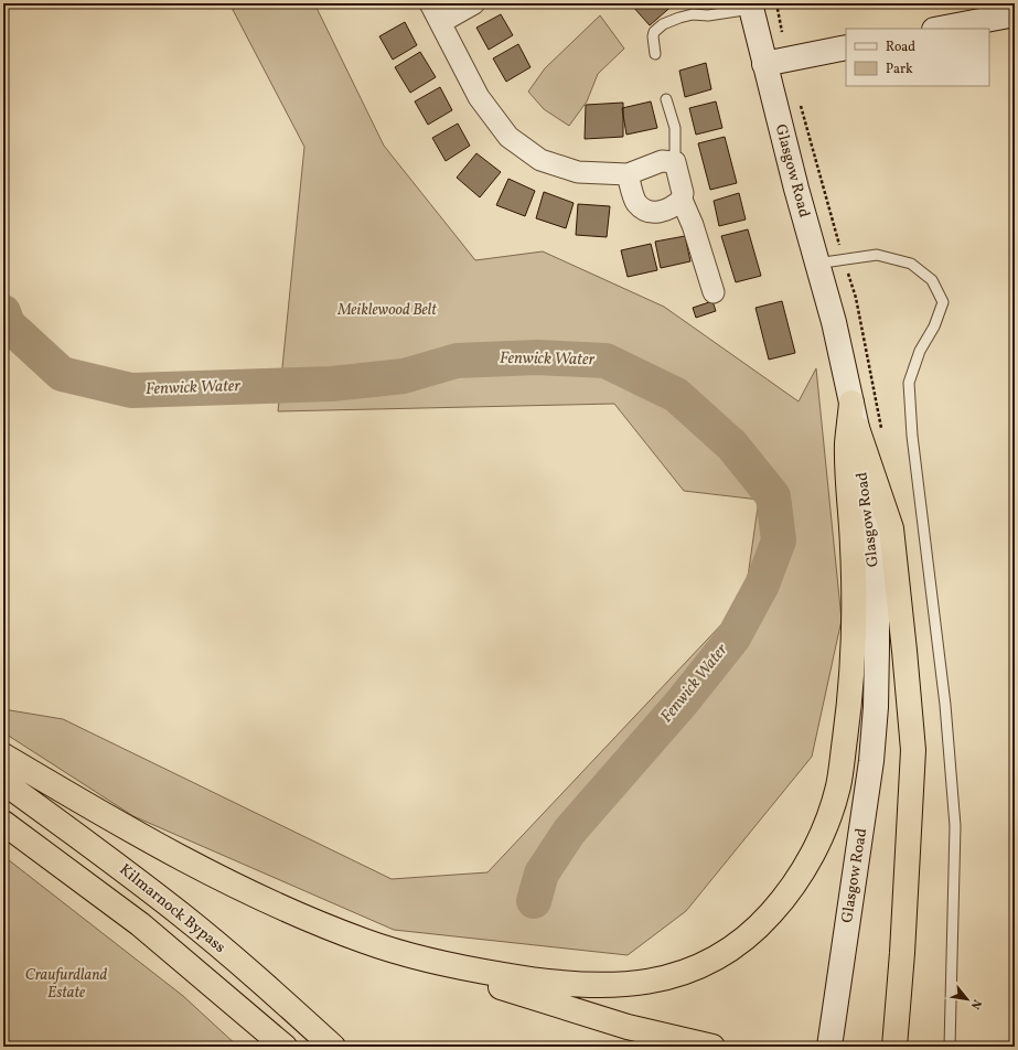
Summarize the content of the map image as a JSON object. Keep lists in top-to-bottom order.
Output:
{
  "streets": {
    "highway": ["Kilmarnock Bypass"],
    "main road": ["Glasgow Road"]
  },
  "water": ["Fenwick Water"],
  "parks": ["Meiklewood Belt", "Craufurdland Estate"],
  "legend": ["Road", "Park"],
  "north": "bottom right"
}
